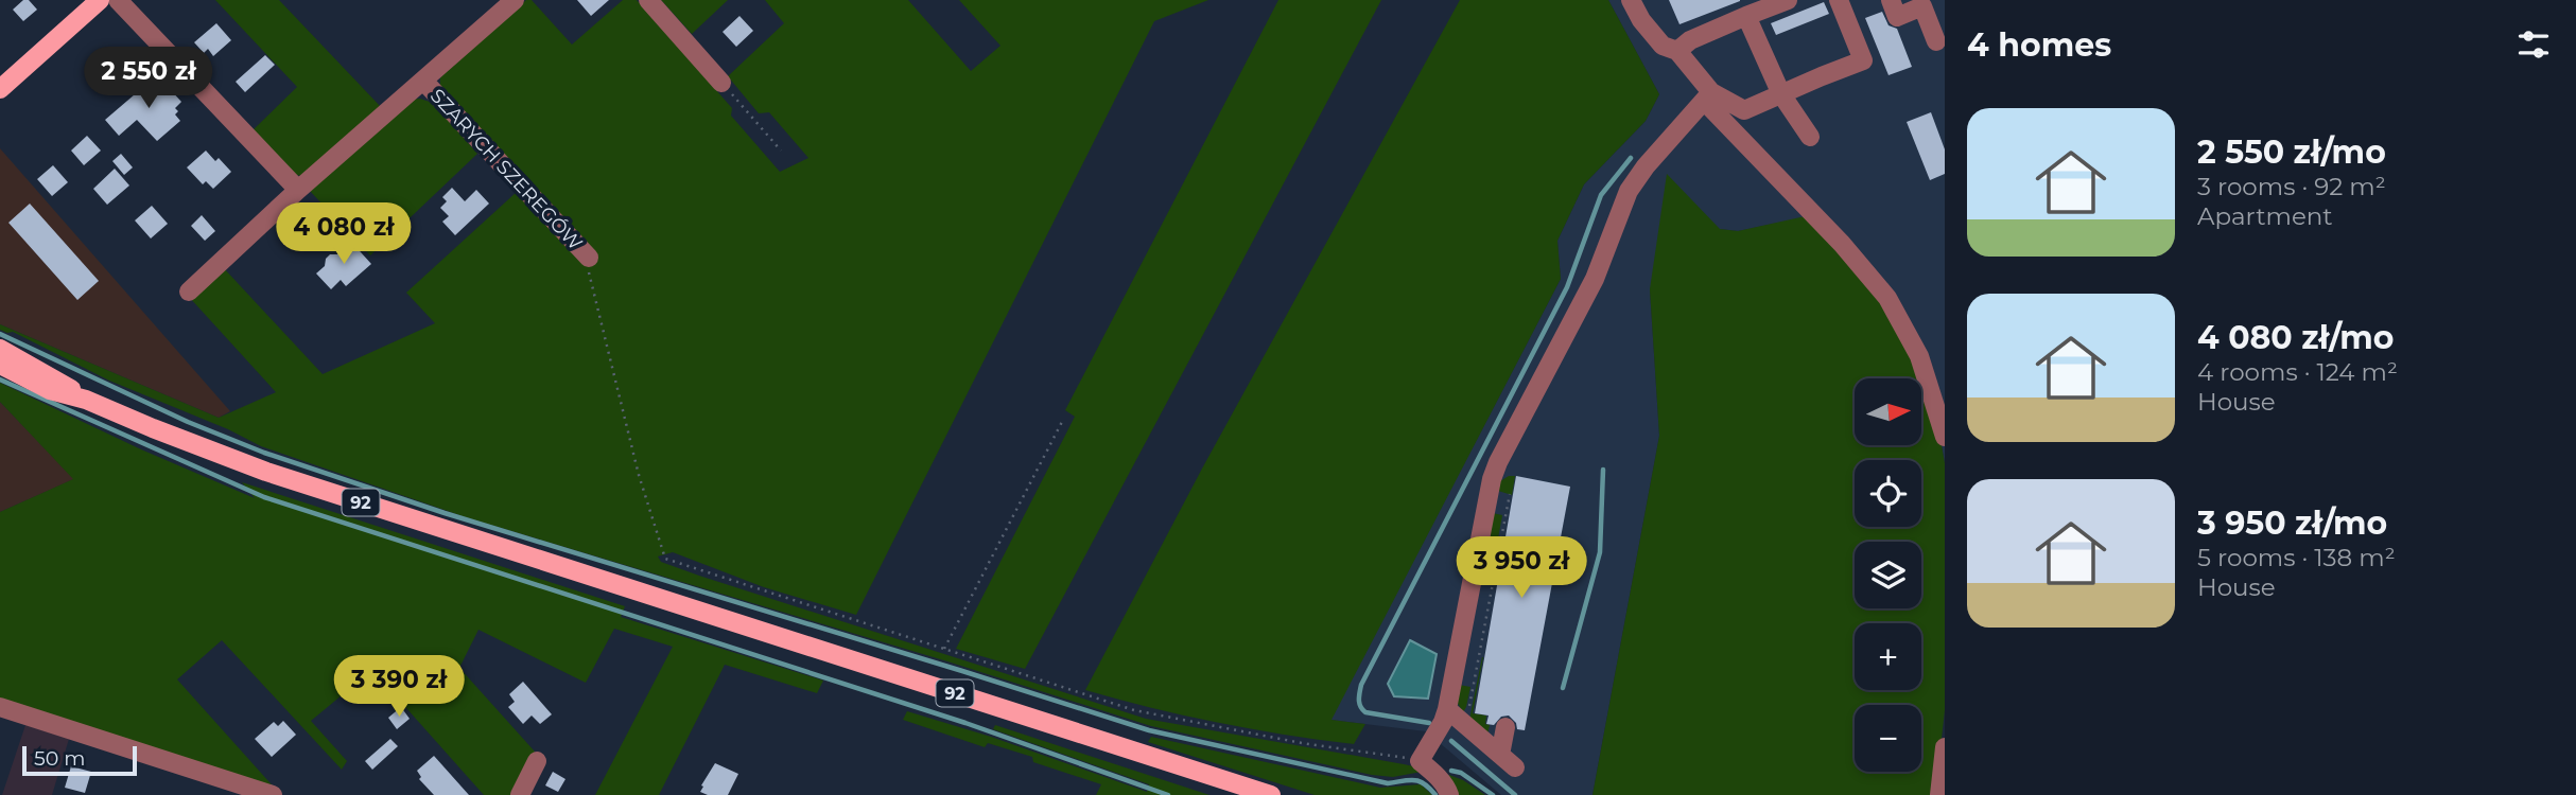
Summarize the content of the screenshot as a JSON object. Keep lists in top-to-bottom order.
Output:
{
  "streets": {
    "main road": ["92"],
    "street": ["SZARYCH SZEREGÓW"]
  },
  "scale_bar": "50 m",
  "north": "right",
  "page": {
    "heading": "4 homes",
    "price": [
      "2 550 zł",
      "4 080 zł",
      "3 950 zł",
      "3 390 zł"
    ],
    "list": [
      {
        "name": "2 550 zł/mo",
        "note": "3 rooms · 92 m² · Apartment"
      },
      {
        "name": "4 080 zł/mo",
        "note": "4 rooms · 124 m² · House"
      },
      {
        "name": "3 950 zł/mo",
        "note": "5 rooms · 138 m² · House"
      }
    ],
    "map_buttons": ["+", "−"],
    "scale": "50 m"
  }
}
